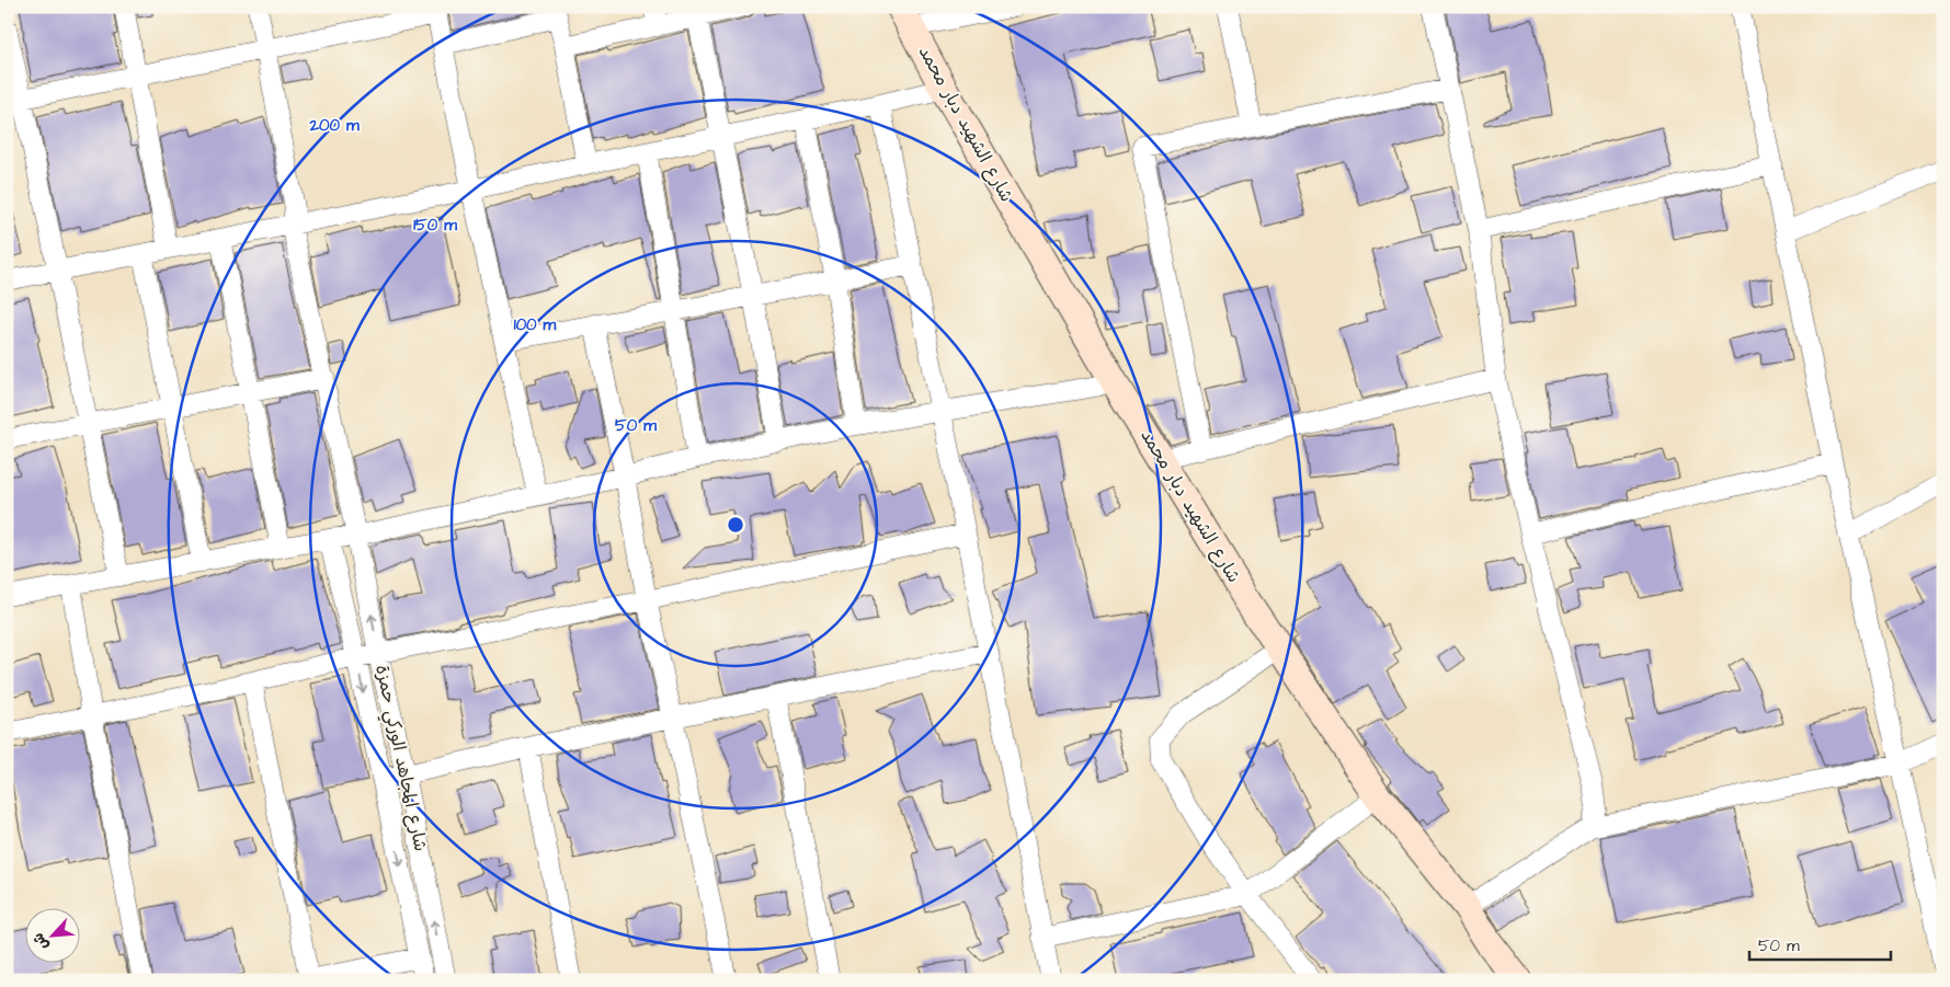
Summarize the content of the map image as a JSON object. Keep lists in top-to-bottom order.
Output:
{
  "streets": {
    "street": ["شارع الشهيد دبار محمد", "شارع المجاهد الوركي حمزة"]
  },
  "scale_bar": "50 m",
  "north": "bottom left",
  "rings": [
    "200 m",
    "150 m",
    "100 m",
    "50 m"
  ]
}
